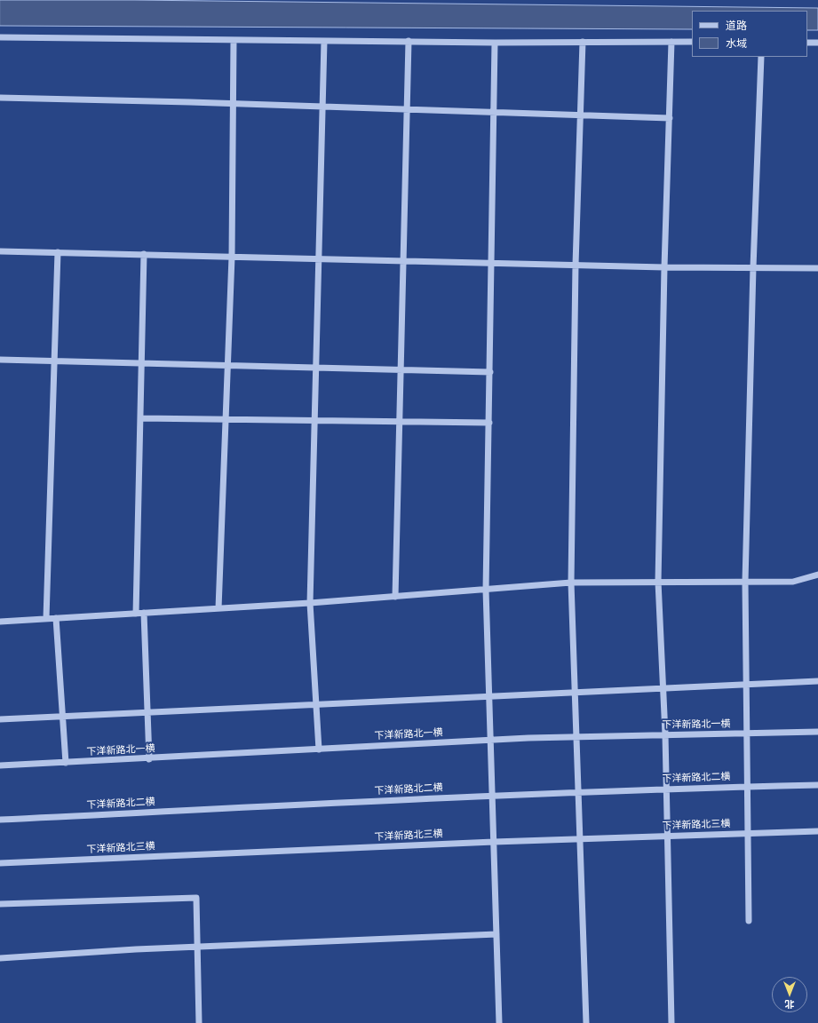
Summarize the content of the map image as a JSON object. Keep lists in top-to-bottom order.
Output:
{
  "streets": {
    "street": ["下洋新路北一横", "下洋新路北二横", "下洋新路北三横"]
  },
  "legend": ["道路", "水域"],
  "north": "bottom"
}
